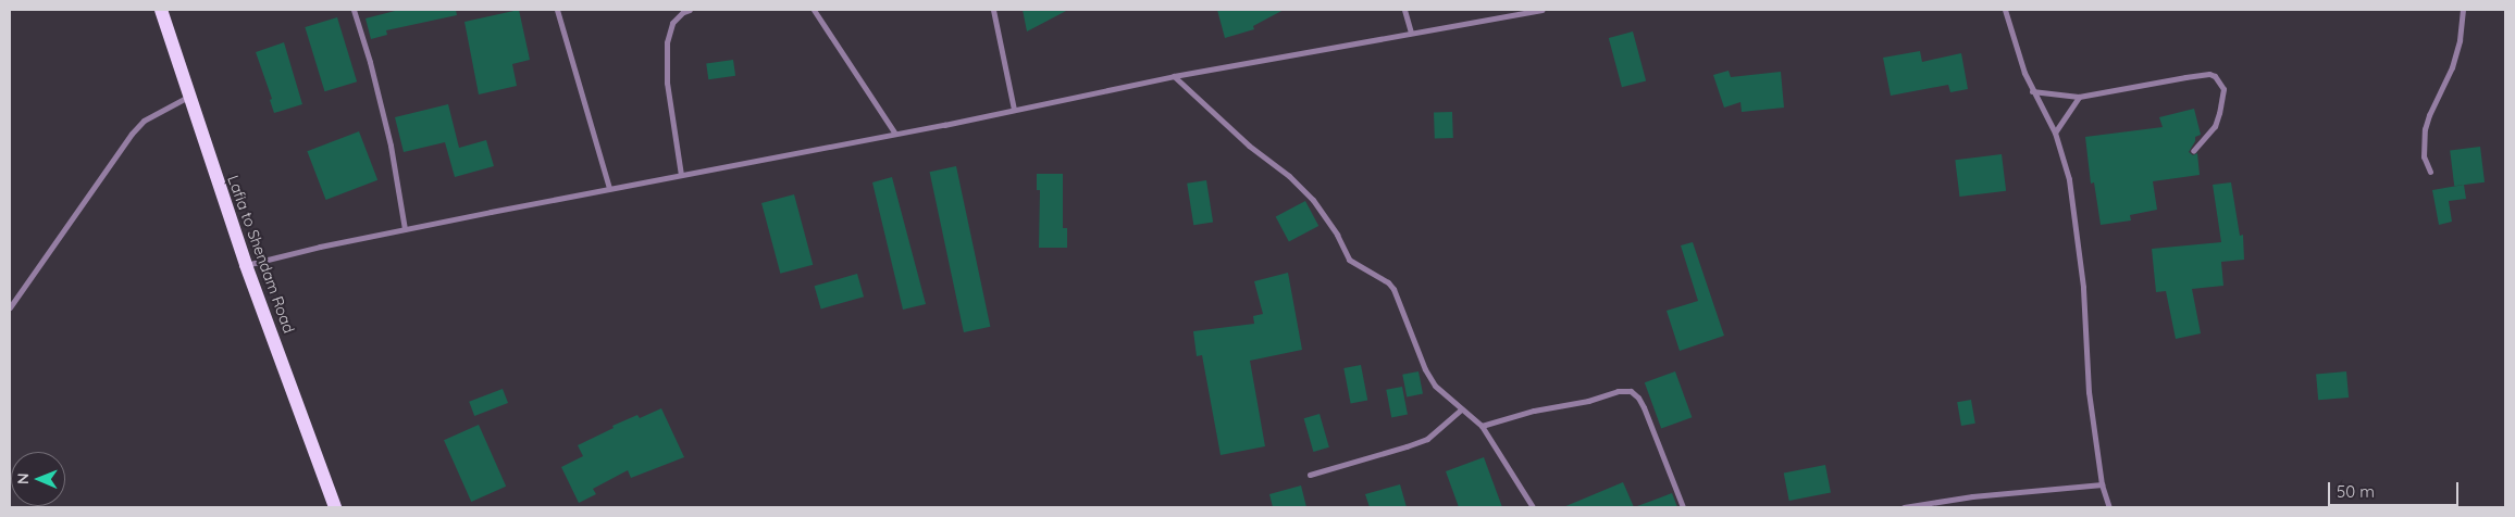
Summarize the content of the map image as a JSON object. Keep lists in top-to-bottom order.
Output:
{
  "streets": {
    "main road": ["Lafia to Shendam Road"]
  },
  "scale_bar": "50 m",
  "north": "left"
}
